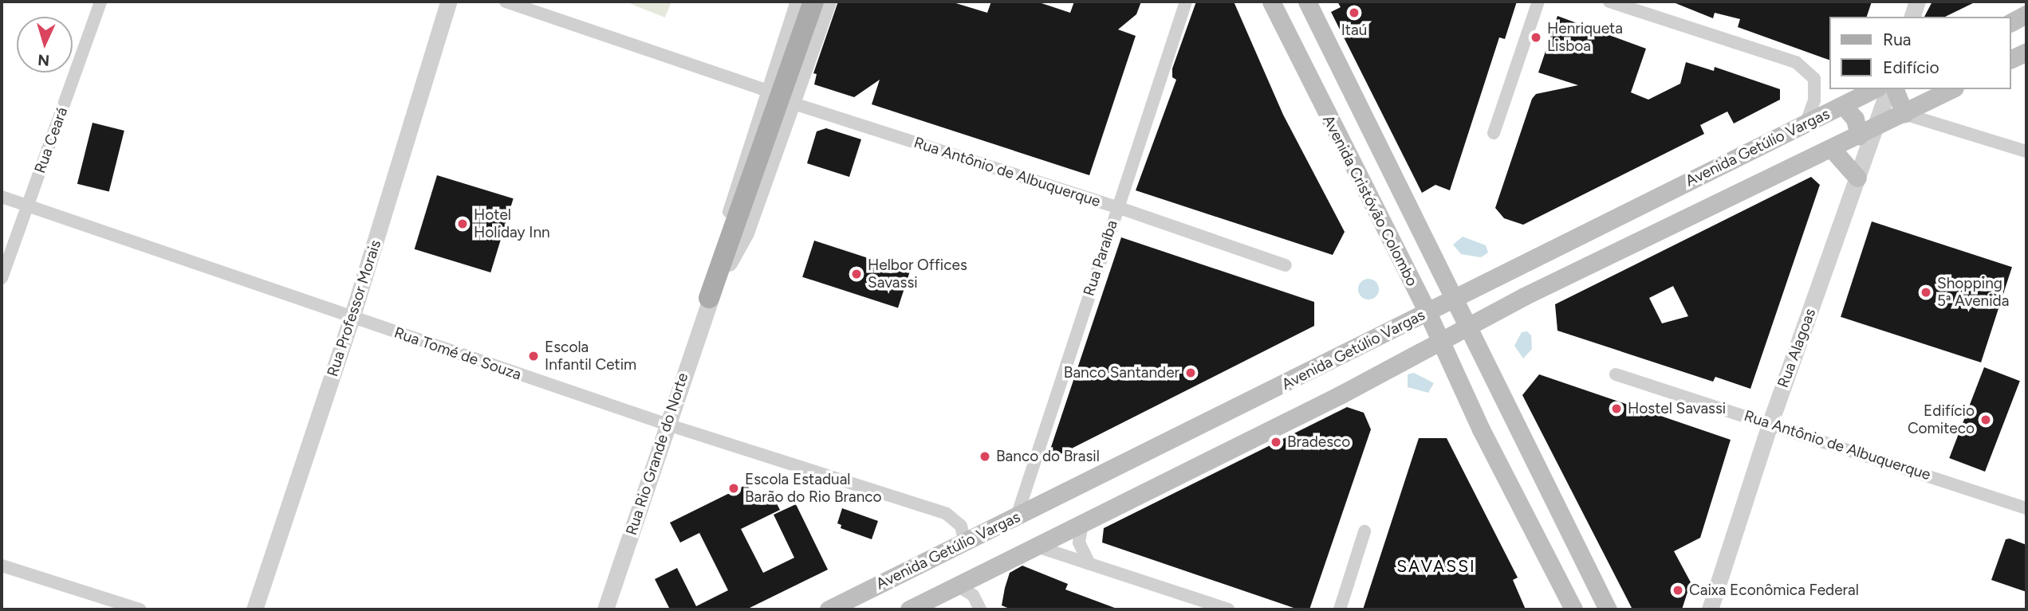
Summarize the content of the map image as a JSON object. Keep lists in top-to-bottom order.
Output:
{
  "streets": {
    "main road": ["Avenida Getúlio Vargas", "Avenida Cristóvão Colombo"],
    "street": [
      "Rua Ceará",
      "Rua Antônio de Albuquerque",
      "Rua Paraíba",
      "Rua Professor Morais",
      "Rua Alagoas",
      "Rua Tomé de Souza",
      "Rua Rio Grande do Norte"
    ]
  },
  "crossings": [
    ["Rua Ceará", "Rua Tomé de Souza"],
    ["Avenida Getúlio Vargas", "Avenida Cristóvão Colombo"],
    ["Avenida Getúlio Vargas", "Rua Paraíba"],
    ["Avenida Getúlio Vargas", "Rua Alagoas"],
    ["Avenida Getúlio Vargas", "Rua Tomé de Souza"],
    ["Rua Antônio de Albuquerque", "Rua Paraíba"],
    ["Rua Antônio de Albuquerque", "Rua Alagoas"],
    ["Rua Antônio de Albuquerque", "Rua Rio Grande do Norte"],
    ["Rua Professor Morais", "Rua Tomé de Souza"],
    ["Rua Tomé de Souza", "Rua Rio Grande do Norte"]
  ],
  "districts": ["SAVASSI"],
  "places": [
    "Itaú",
    "Henriqueta Lisboa",
    "Hotel Holiday Inn",
    "Helbor Offices Savassi",
    "Shopping 5ª Avenida",
    "Escola Infantil Cetim",
    "Banco Santander",
    "Hostel Savassi",
    "Edifício Comiteco",
    "Bradesco",
    "Banco do Brasil",
    "Escola Estadual Barão do Rio Branco",
    "Caixa Econômica Federal"
  ],
  "legend": ["Rua", "Edifício"],
  "north": "bottom"
}
